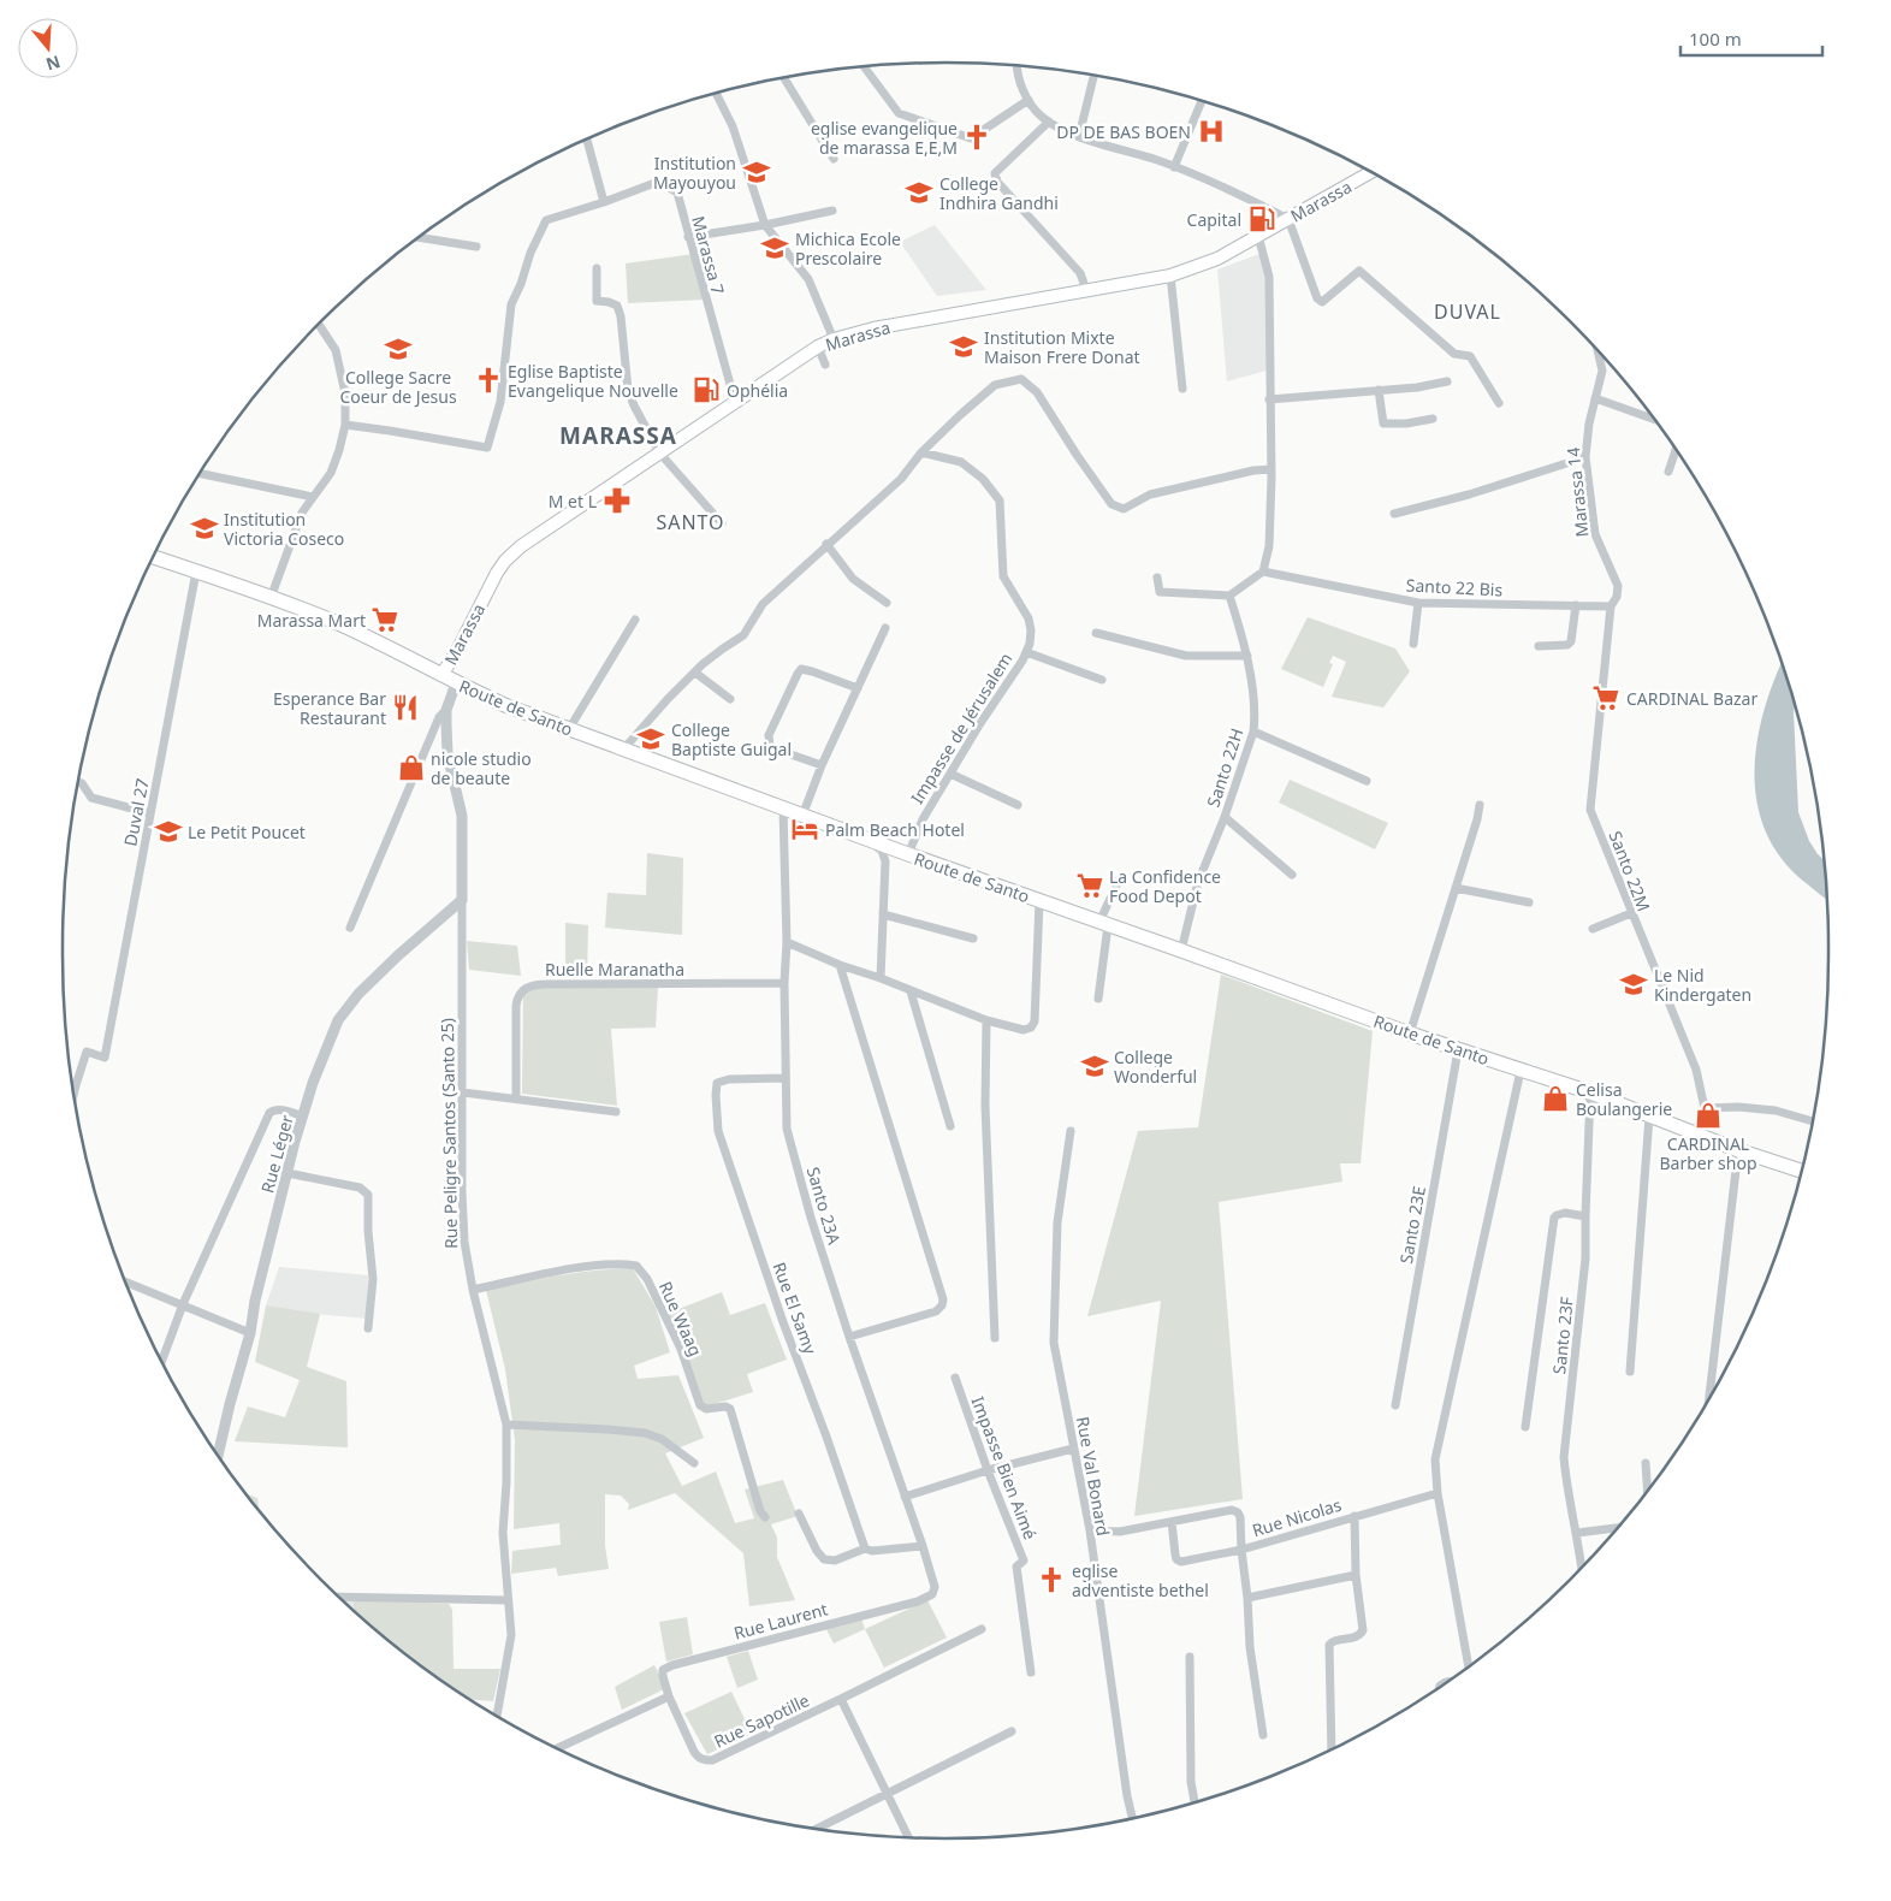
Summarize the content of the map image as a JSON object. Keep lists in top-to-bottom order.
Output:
{
  "streets": {
    "main road": ["Marassa", "Route de Santo"],
    "street": [
      "Marassa 7",
      "Marassa 14",
      "Santo 22 Bis",
      "Impasse de Jérusalem",
      "Santo 22H",
      "Duval 27",
      "Santo 22M",
      "Ruelle Maranatha",
      "Rue Peligre Santos (Santo 25)",
      "Rue Léger",
      "Santo 23A",
      "Santo 23E",
      "Rue El Samy",
      "Rue Waag",
      "Santo 23F",
      "Impasse Bien Aimé",
      "Rue Val Bonard",
      "Rue Nicolas",
      "Rue Laurent",
      "Rue Sapotille"
    ]
  },
  "crossings": [
    ["Marassa", "Marassa 7"],
    ["Marassa", "Route de Santo"],
    ["Marassa 14", "Santo 22 Bis"],
    ["Marassa 14", "Santo 22M"],
    ["Santo 22 Bis", "Santo 22M"],
    ["Route de Santo", "Impasse de Jérusalem"],
    ["Route de Santo", "Santo 22H"],
    ["Route de Santo", "Duval 27"],
    ["Route de Santo", "Rue Peligre Santos (Santo 25)"],
    ["Route de Santo", "Santo 23A"],
    ["Route de Santo", "Santo 23E"],
    ["Route de Santo", "Santo 23F"],
    ["Ruelle Maranatha", "Santo 23A"],
    ["Rue Peligre Santos (Santo 25)", "Rue Léger"],
    ["Rue Peligre Santos (Santo 25)", "Rue Waag"],
    ["Santo 23A", "Rue El Samy"],
    ["Santo 23A", "Rue Laurent"],
    ["Rue Val Bonard", "Rue Nicolas"],
    ["Rue Laurent", "Rue Sapotille"]
  ],
  "districts": ["DUVAL", "MARASSA", "SANTO"],
  "places": {
    "hospital": ["DP DE BAS BOEN"],
    "church": ["eglise evangelique de marassa E,E,M", "Eglise Baptiste Evangelique Nouvelle", "eglise adventiste bethel"],
    "school or university": [
      "Institution Mayouyou",
      "College Indhira Gandhi",
      "Michica Ecole Prescolaire",
      "Institution Mixte Maison Frere Donat",
      "College Sacre Coeur de Jesus",
      "Institution Victoria Coseco",
      "College Baptiste Guigal",
      "Le Petit Poucet",
      "Le Nid Kindergaten",
      "College Wonderful"
    ],
    "fuel station": ["Capital", "Ophélia"],
    "pharmacy": ["M et L"],
    "supermarket": ["Marassa Mart", "CARDINAL Bazar", "La Confidence Food Depot"],
    "restaurant": ["Esperance Bar Restaurant"],
    "shop": ["nicole studio de beaute", "Celisa Boulangerie", "CARDINAL Barber shop"],
    "hotel": ["Palm Beach Hotel"]
  },
  "scale_bar": "100 m",
  "north": "bottom"
}
